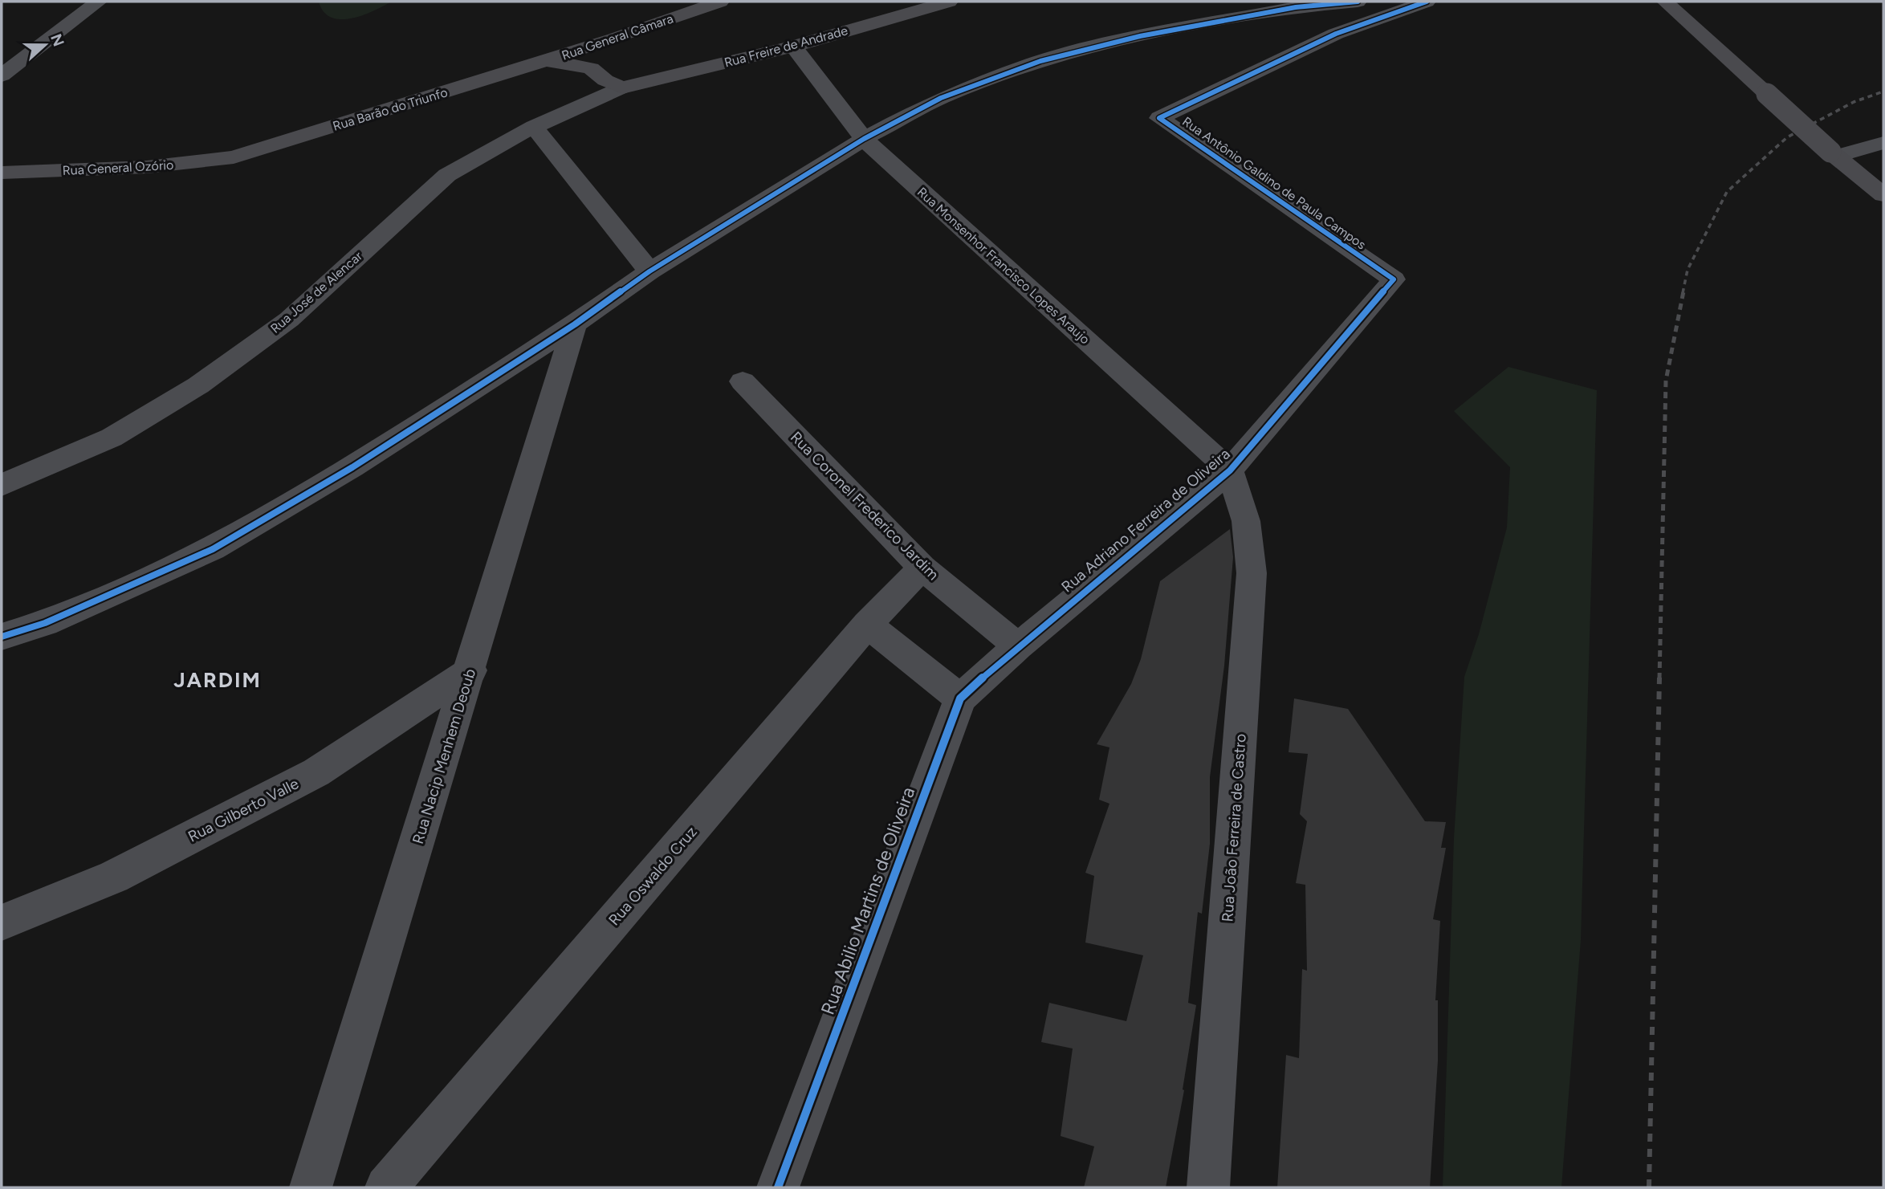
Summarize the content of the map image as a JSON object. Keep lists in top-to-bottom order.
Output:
{
  "streets": {
    "main road": [
      "Rua General Câmara",
      "Rua Freire de Andrade",
      "Rua Barão do Triunfo",
      "Rua General Ozório"
    ],
    "street": [
      "Rua Antônio Galdino de Paula Campos",
      "Rua Monsenhor Francisco Lopes Araujo",
      "Rua José de Alencar",
      "Rua Coronel Frederico Jardim",
      "Rua Adriano Ferreira de Oliveira",
      "Rua Nacip Menhem Deoub",
      "Rua Gilberto Valle",
      "Rua João Ferreira de Castro",
      "Rua Oswaldo Cruz",
      "Rua Abilio Martins de Oliveira"
    ]
  },
  "crossings": [
    ["Rua General Câmara", "Rua Barão do Triunfo"],
    ["Rua Freire de Andrade", "Rua Monsenhor Francisco Lopes Araujo"],
    ["Rua Freire de Andrade", "Rua José de Alencar"],
    ["Rua Barão do Triunfo", "Rua General Ozório"],
    ["Rua Antônio Galdino de Paula Campos", "Rua Adriano Ferreira de Oliveira"],
    ["Rua Monsenhor Francisco Lopes Araujo", "Rua Adriano Ferreira de Oliveira"],
    ["Rua Monsenhor Francisco Lopes Araujo", "Rua João Ferreira de Castro"],
    ["Rua Coronel Frederico Jardim", "Rua Adriano Ferreira de Oliveira"],
    ["Rua Coronel Frederico Jardim", "Rua Oswaldo Cruz"],
    ["Rua Coronel Frederico Jardim", "Rua Abilio Martins de Oliveira"],
    ["Rua Adriano Ferreira de Oliveira", "Rua João Ferreira de Castro"],
    ["Rua Adriano Ferreira de Oliveira", "Rua Abilio Martins de Oliveira"],
    ["Rua Nacip Menhem Deoub", "Rua Gilberto Valle"]
  ],
  "districts": ["JARDIM"],
  "north": "right"
}
